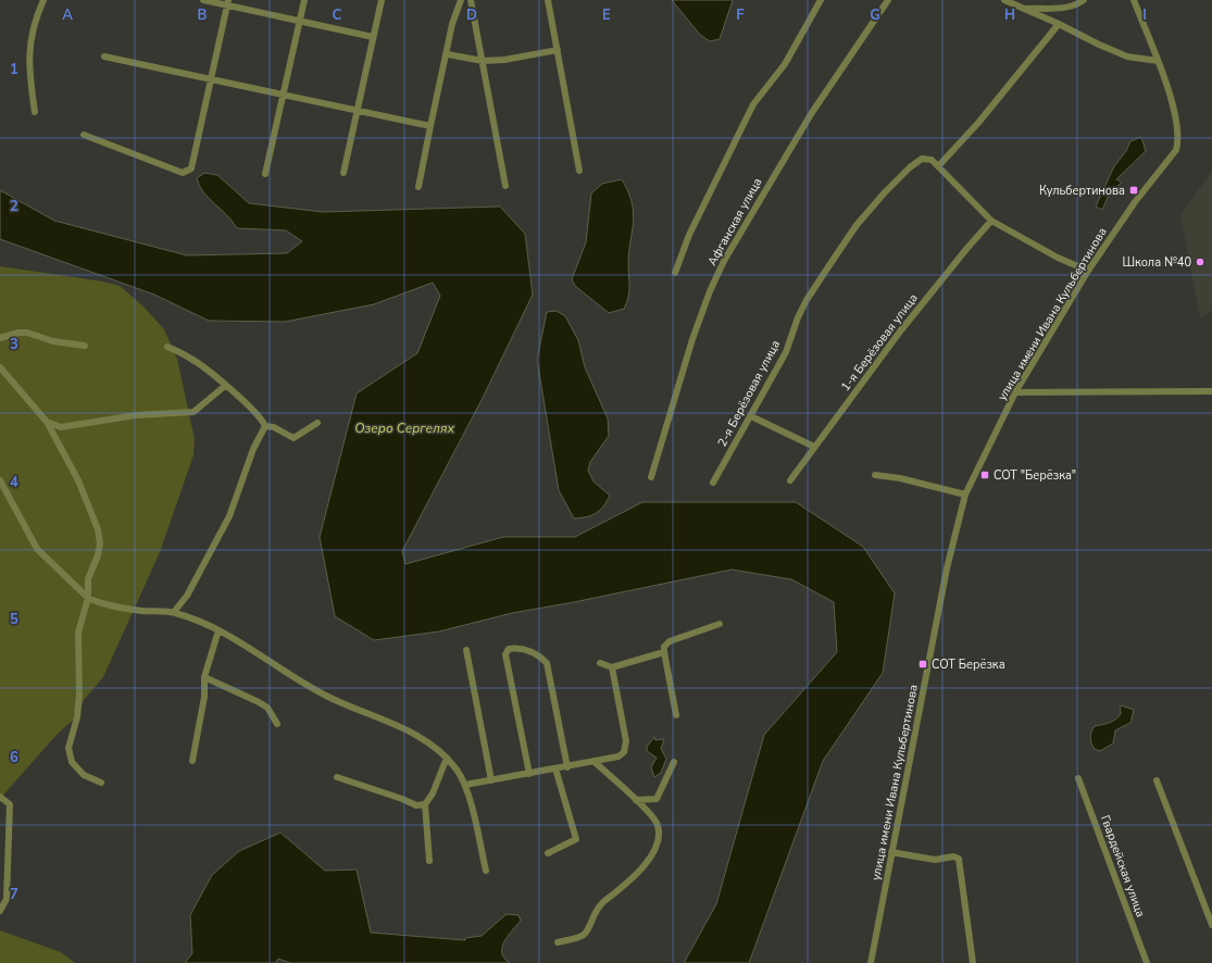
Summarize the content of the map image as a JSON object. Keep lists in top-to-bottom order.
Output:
{
  "streets": {
    "street": [
      "Афганская улица",
      "улица имени Ивана Кульбертинова",
      "1-я Берёзовая улица",
      "2-я Берёзовая улица",
      "Гвардейская улица"
    ]
  },
  "water": ["Озеро Сергелях"],
  "places": {
    "transit": ["Кульбертинова", "СОТ \"Берёзка\"", "СОТ Берёзка"],
    "other": ["Школа №40"]
  },
  "grid": {
    "columns": [
      "A",
      "B",
      "C",
      "D",
      "E",
      "F",
      "G",
      "H",
      "I"
    ],
    "rows": [
      "1",
      "2",
      "3",
      "4",
      "5",
      "6",
      "7"
    ]
  }
}
